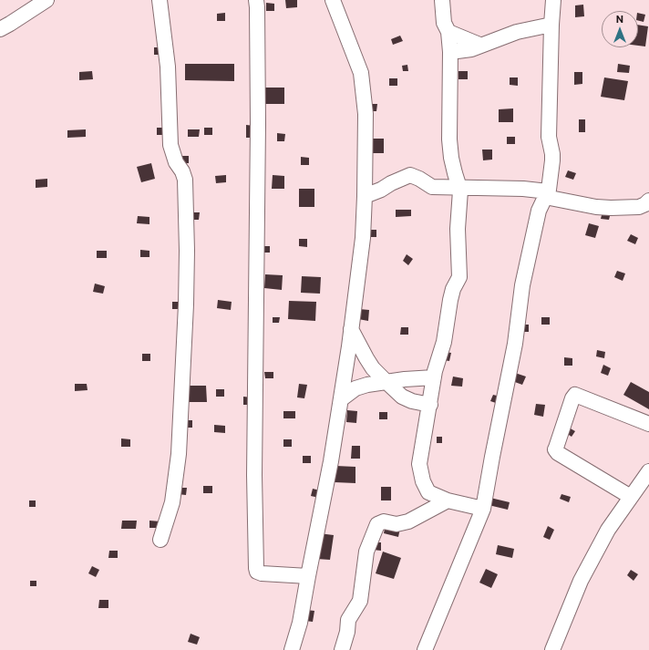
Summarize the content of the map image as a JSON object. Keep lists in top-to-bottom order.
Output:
{
  "north": "top"
}
